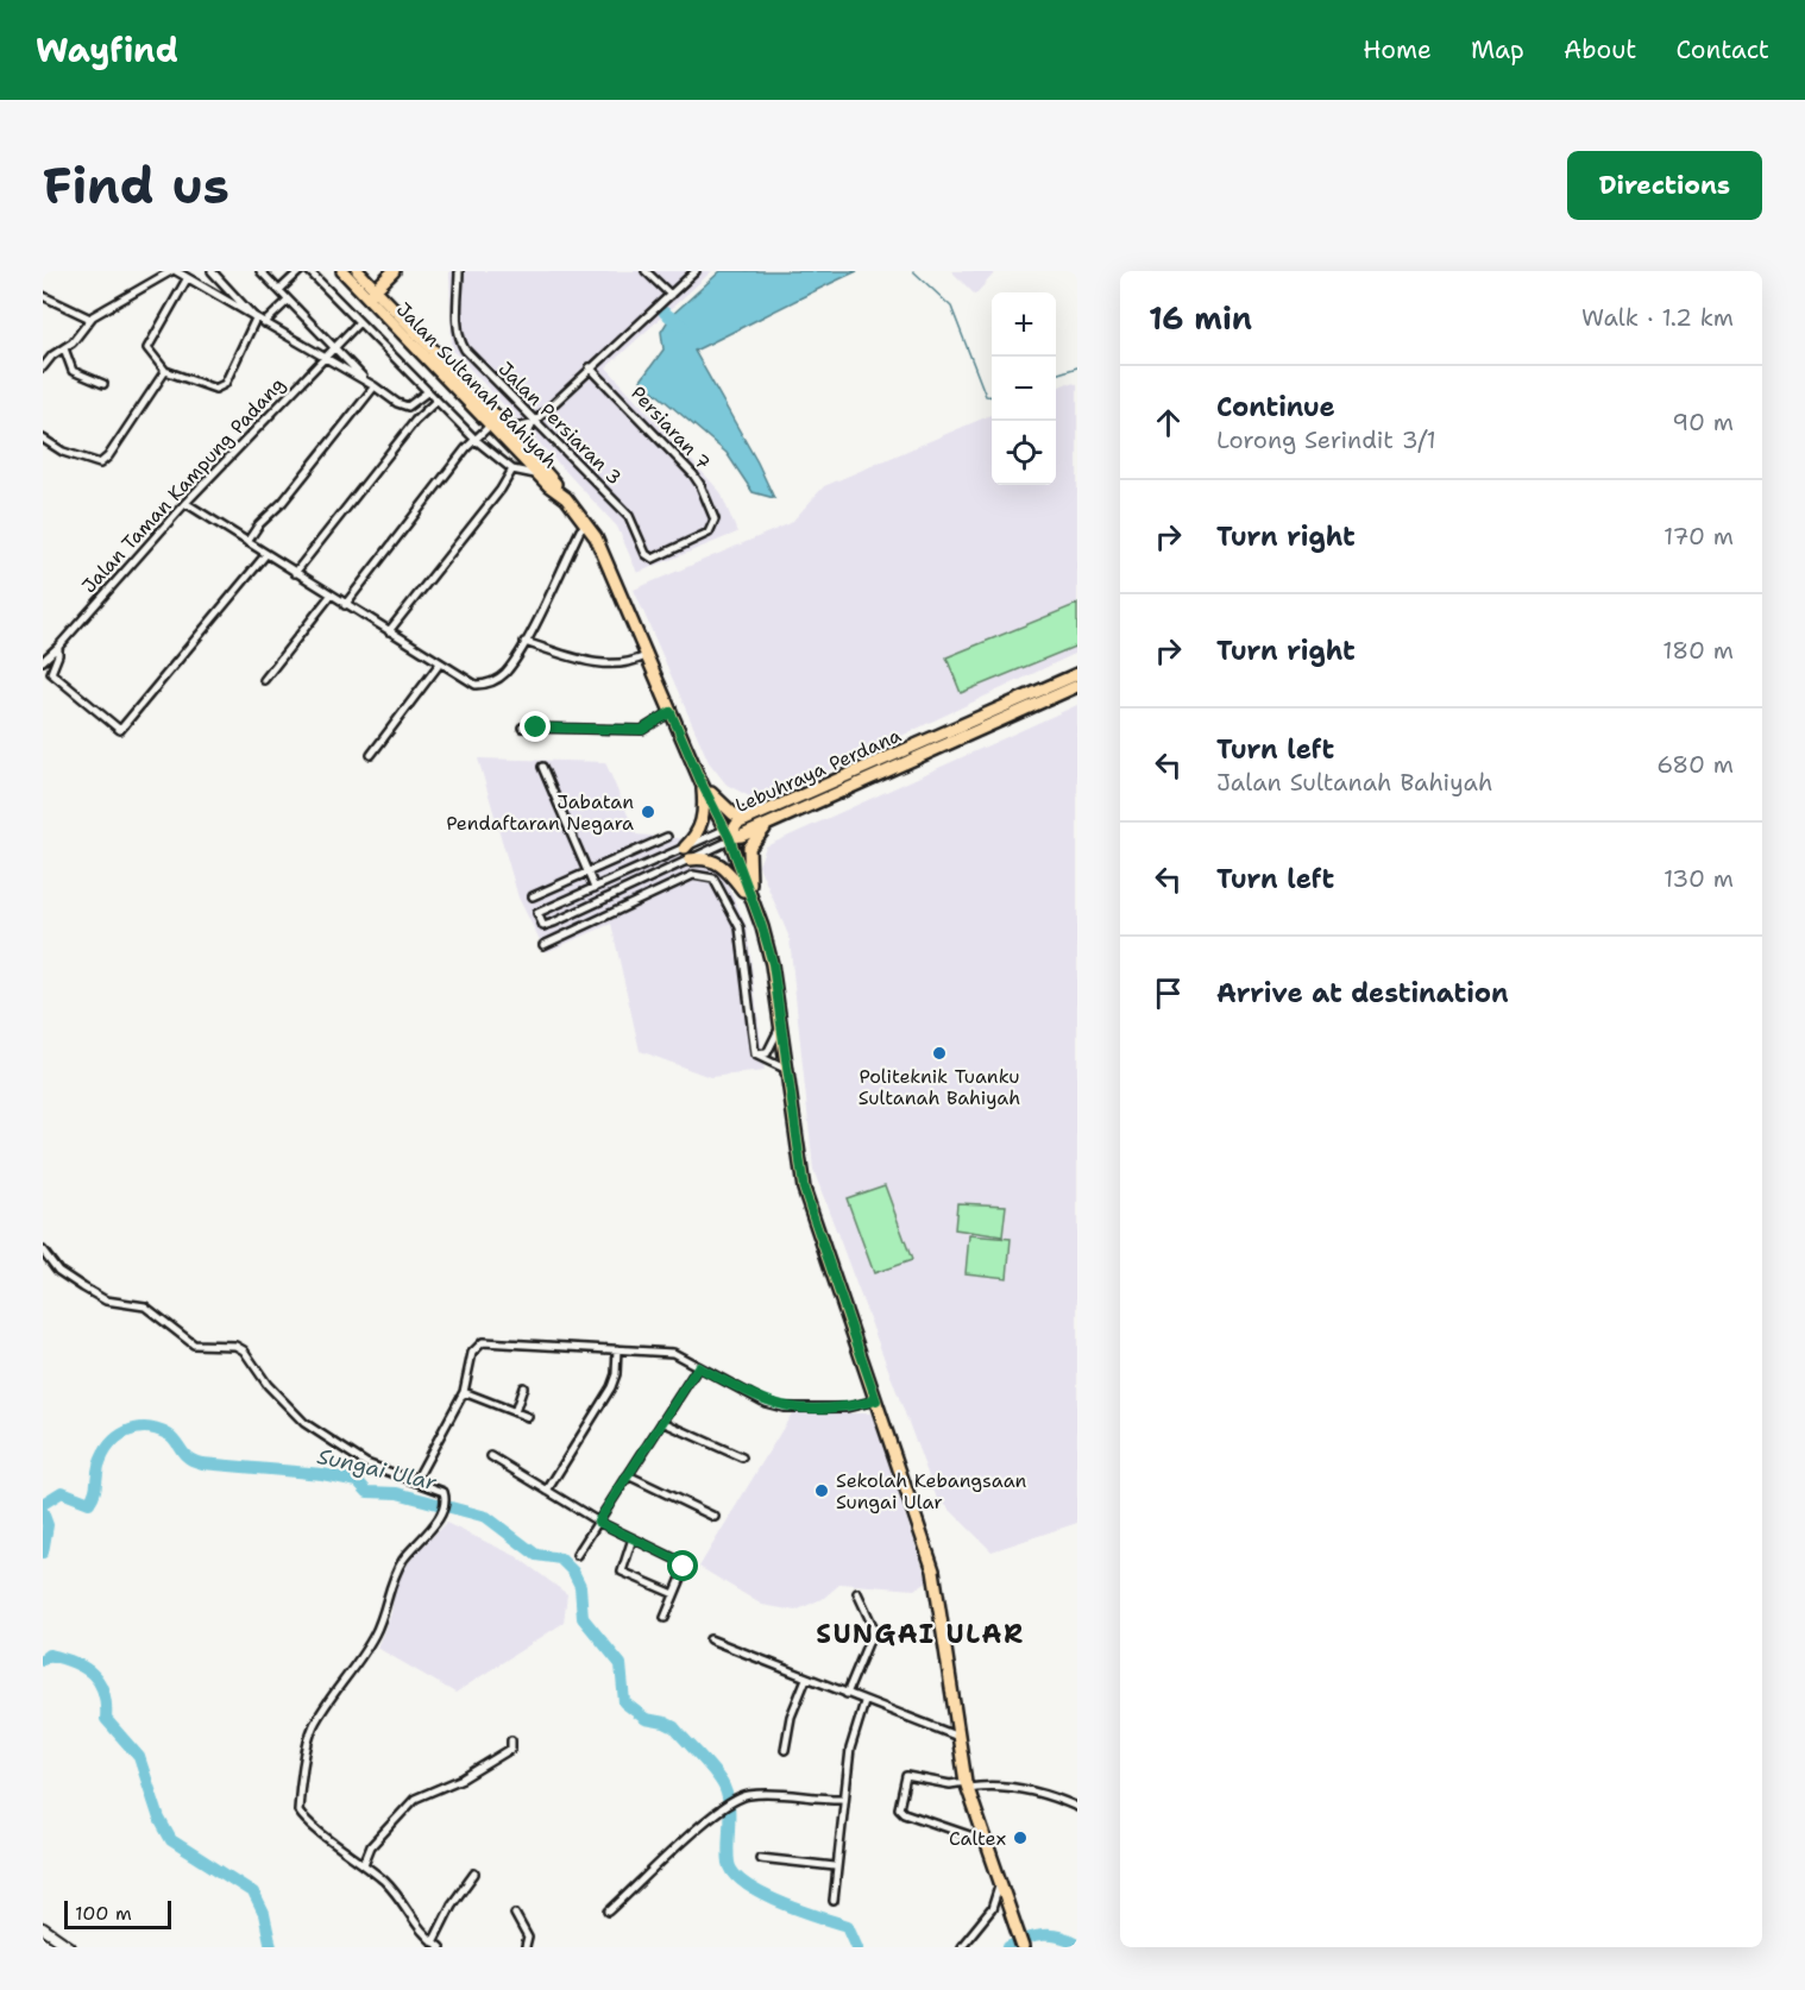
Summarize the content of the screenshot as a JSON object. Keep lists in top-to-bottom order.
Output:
{
  "streets": {
    "main road": ["Jalan Sultanah Bahiyah", "Lebuhraya Perdana"],
    "street": ["Jalan Persiaran 3", "Persiaran 7", "Jalan Taman Kampung Padang"]
  },
  "crossings": [
    ["Jalan Sultanah Bahiyah", "Lebuhraya Perdana"],
    ["Jalan Persiaran 3", "Persiaran 7"]
  ],
  "districts": ["SUNGAI ULAR"],
  "water": ["Sungai Ular"],
  "places": [
    "Jabatan Pendaftaran Negara",
    "Politeknik Tuanku Sultanah Bahiyah",
    "Sekolah Kebangsaan Sungai Ular",
    "Caltex"
  ],
  "scale_bar": "100 m",
  "page": {
    "header": "Wayfind",
    "nav": [
      "Home",
      "Map",
      "About",
      "Contact"
    ],
    "buttons": "Directions",
    "title": "Find us",
    "heading": ["16 min", "Walk · 1.2 km"],
    "map_buttons": ["+", "−"],
    "list": [
      ["Continue", "Lorong Serindit 3/1", "90 m"],
      ["Turn right", "170 m"],
      ["Turn right", "180 m"],
      ["Turn left", "Jalan Sultanah Bahiyah", "680 m"],
      ["Turn left", "130 m"],
      "Arrive at destination"
    ],
    "scale": "100 m"
  }
}
